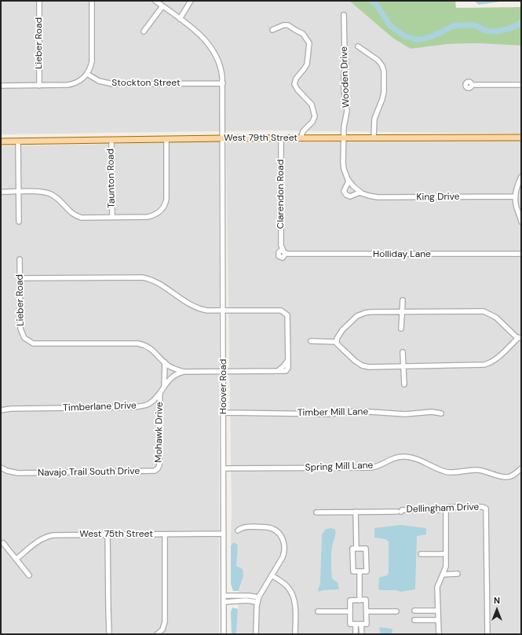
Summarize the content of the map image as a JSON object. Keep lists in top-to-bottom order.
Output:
{
  "streets": {
    "main road": ["West 79th Street"],
    "street": [
      "Lieber Road",
      "Wooden Drive",
      "Stockton Street",
      "Taunton Road",
      "Clarendon Road",
      "King Drive",
      "Holliday Lane",
      "Hoover Road",
      "Timberlane Drive",
      "Timber Mill Lane",
      "Mohawk Drive",
      "Spring Mill Lane",
      "Navajo Trail South Drive",
      "Dellingham Drive",
      "West 75th Street"
    ]
  },
  "crossings": [
    ["Wooden Drive", "West 79th Street"],
    ["Wooden Drive", "King Drive"],
    ["Stockton Street", "Hoover Road"],
    ["West 79th Street", "Taunton Road"],
    ["West 79th Street", "Clarendon Road"],
    ["West 79th Street", "King Drive"],
    ["West 79th Street", "Hoover Road"],
    ["Clarendon Road", "Holliday Lane"],
    ["Hoover Road", "Timber Mill Lane"],
    ["Hoover Road", "Spring Mill Lane"],
    ["Hoover Road", "West 75th Street"],
    ["Timberlane Drive", "Mohawk Drive"],
    ["Mohawk Drive", "Navajo Trail South Drive"]
  ],
  "north": "top"
}
